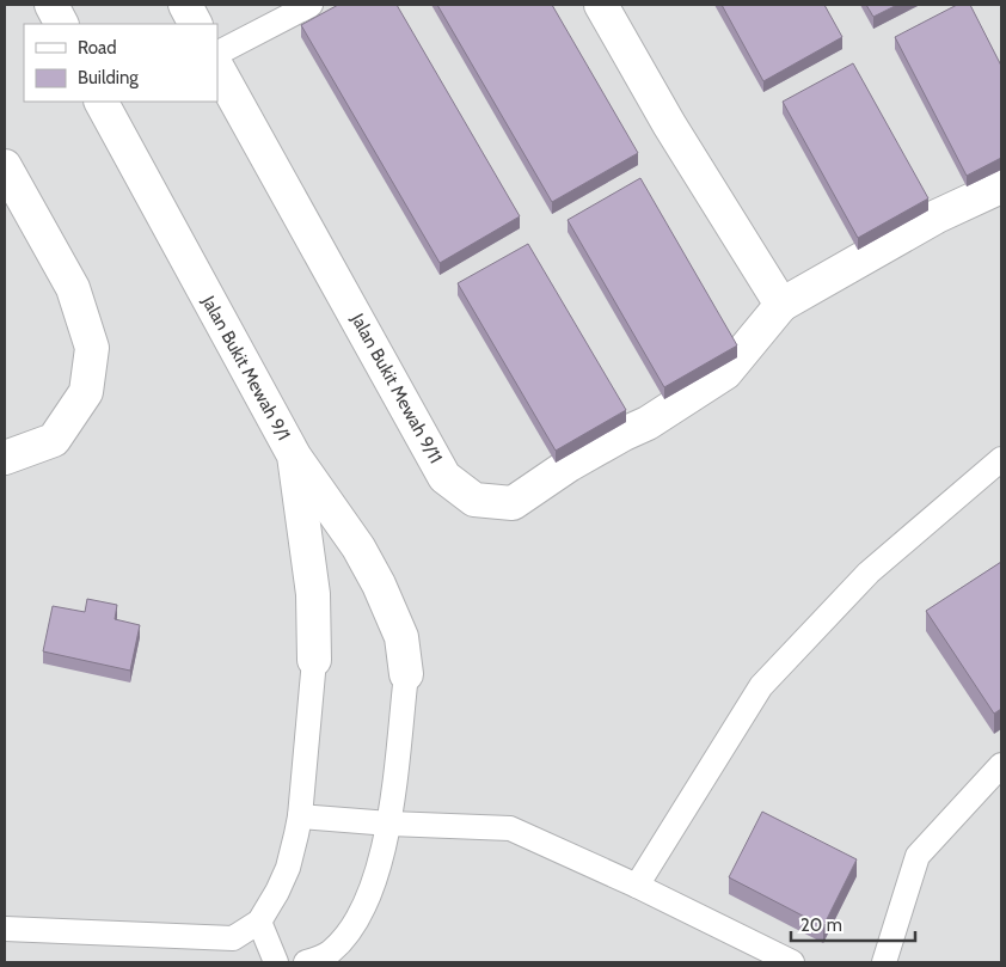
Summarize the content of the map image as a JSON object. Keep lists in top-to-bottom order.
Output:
{
  "streets": {
    "street": ["Jalan Bukit Mewah 9/1", "Jalan Bukit Mewah 9/11"]
  },
  "legend": ["Road", "Building"],
  "scale_bar": "20 m"
}
